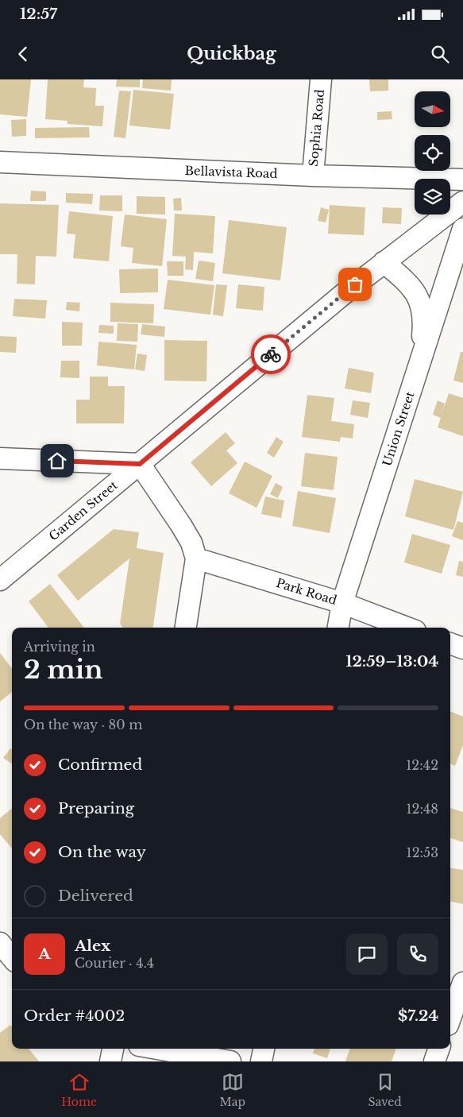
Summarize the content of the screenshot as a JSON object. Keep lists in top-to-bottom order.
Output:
{
  "streets": {
    "street": [
      "Sophia Road",
      "Bellavista Road",
      "Union Street",
      "Garden Street",
      "Park Road"
    ]
  },
  "crossings": [
    ["Sophia Road", "Bellavista Road"],
    ["Union Street", "Park Road"]
  ],
  "north": "right",
  "page": {
    "status": "12:57",
    "header": "Quickbag",
    "heading": ["2 min", "Arriving in", "12:59–13:04"],
    "panel": [
      "Alex",
      "Courier · 4.4",
      "Order #4002",
      "$7.24"
    ],
    "bar": "On the way · 80 m",
    "list": [
      ["Confirmed", "12:42"],
      ["Preparing", "12:48"],
      ["On the way", "12:53"],
      "Delivered"
    ],
    "round": "A",
    "tabs": ["Home", "Map", "Saved"]
  }
}
